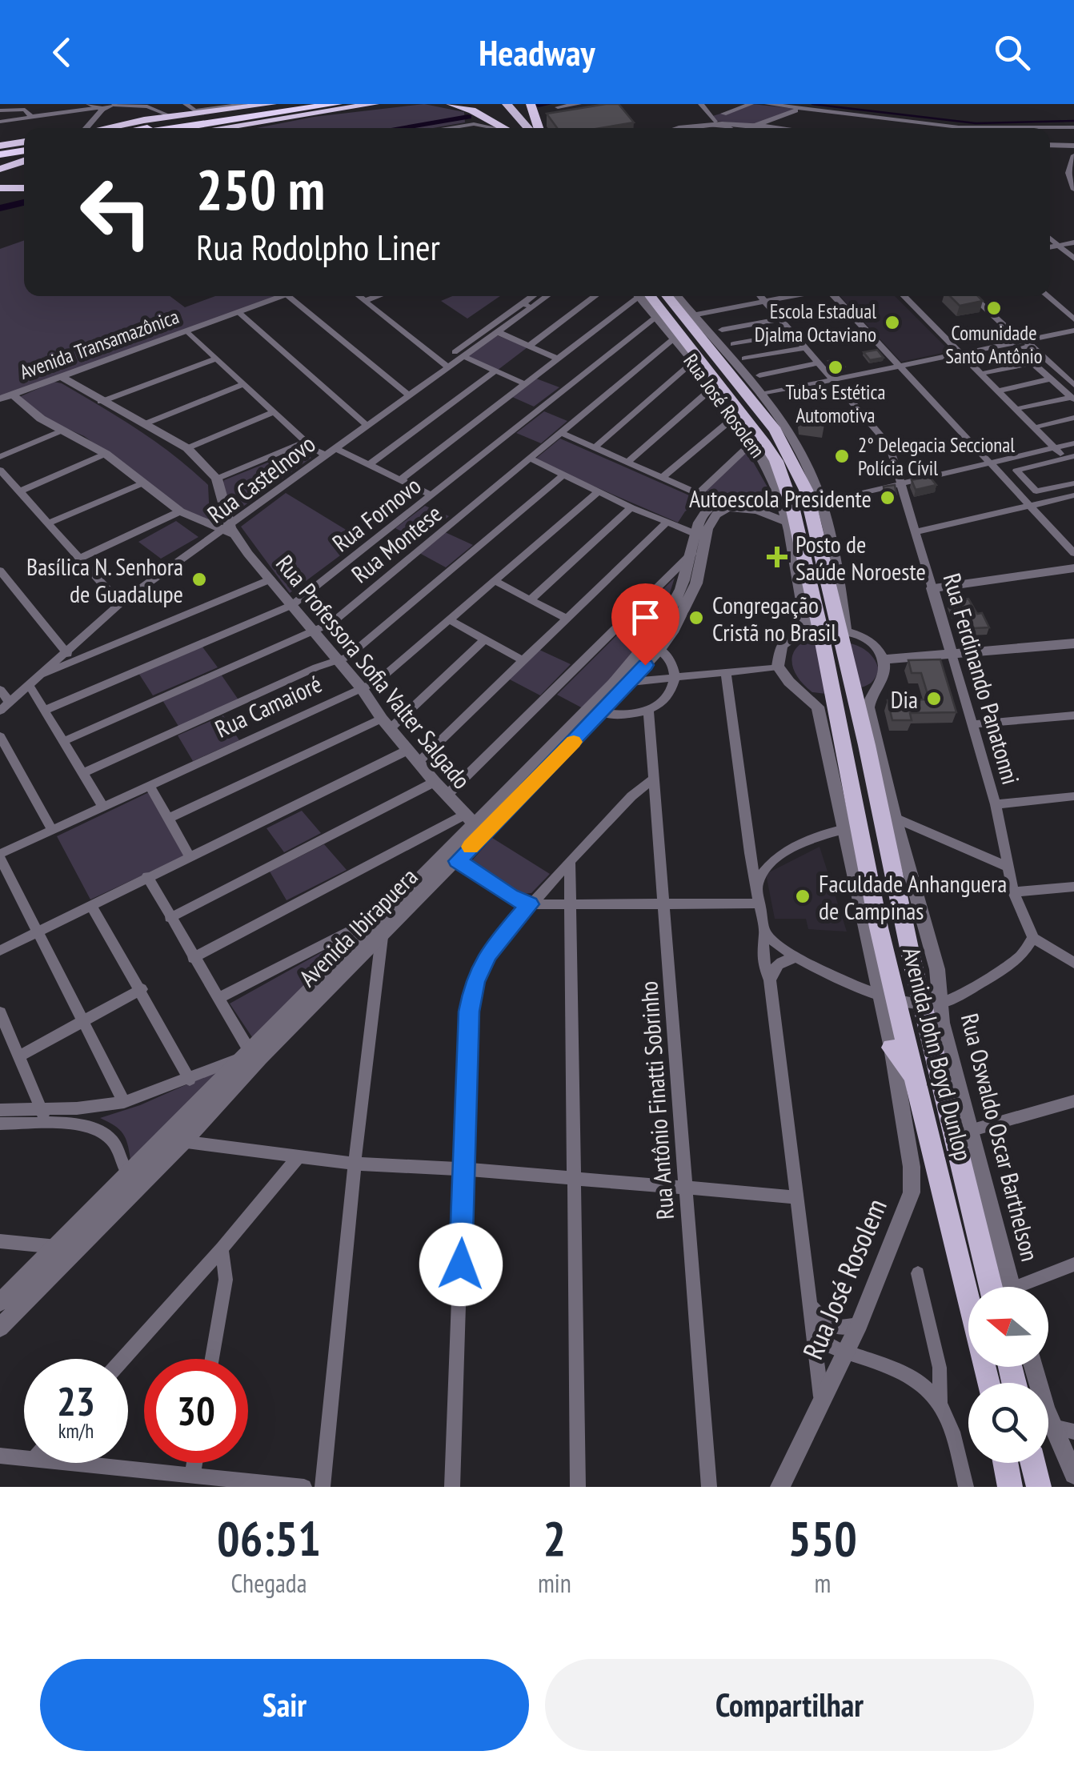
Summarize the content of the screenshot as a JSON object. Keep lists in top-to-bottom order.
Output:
{
  "streets": {
    "main road": ["Avenida John Boyd Dunlop"],
    "street": [
      "Avenida Transamazônica",
      "Rua José Rosolem",
      "Rua Castelnovo",
      "Rua Fornovo",
      "Rua Montese",
      "Rua Professora Sofia Valter Salgado",
      "Rua Ferdinando Panatonni",
      "Rua Camaioré",
      "Avenida Ibirapuera",
      "Rua Antônio Finatti Sobrinho",
      "Rua Oswaldo Oscar Barthelson"
    ]
  },
  "crossings": [
    ["Rua José Rosolem", "Rua Fornovo"],
    ["Rua José Rosolem", "Rua Montese"],
    ["Rua José Rosolem", "Avenida John Boyd Dunlop"],
    ["Rua Castelnovo", "Rua Professora Sofia Valter Salgado"],
    ["Rua Fornovo", "Rua Professora Sofia Valter Salgado"],
    ["Rua Montese", "Rua Professora Sofia Valter Salgado"],
    ["Rua Professora Sofia Valter Salgado", "Rua Camaioré"],
    ["Rua Professora Sofia Valter Salgado", "Avenida Ibirapuera"],
    ["Avenida John Boyd Dunlop", "Rua Oswaldo Oscar Barthelson"]
  ],
  "places": {
    "other": [
      "Comunidade Santo Antônio",
      "Escola Estadual Djalma Octaviano",
      "Tuba's Estética Automotiva",
      "2° Delegacia Seccional Polícia Cívil",
      "Autoescola Presidente",
      "Basílica N. Senhora de Guadalupe",
      "Congregação Cristã no Brasil",
      "Dia",
      "Faculdade Anhanguera de Campinas"
    ],
    "health": ["Posto de Saúde Noroeste"]
  },
  "north": "left",
  "page": {
    "header": "Headway",
    "turn": ["250 m", "Rua Rodolpho Liner"],
    "speed": "23 km/h",
    "limit": "30",
    "eta": [
      "06:51",
      "Chegada",
      "2",
      "min",
      "550",
      "m"
    ],
    "buttons": ["Sair", "Compartilhar"]
  }
}
